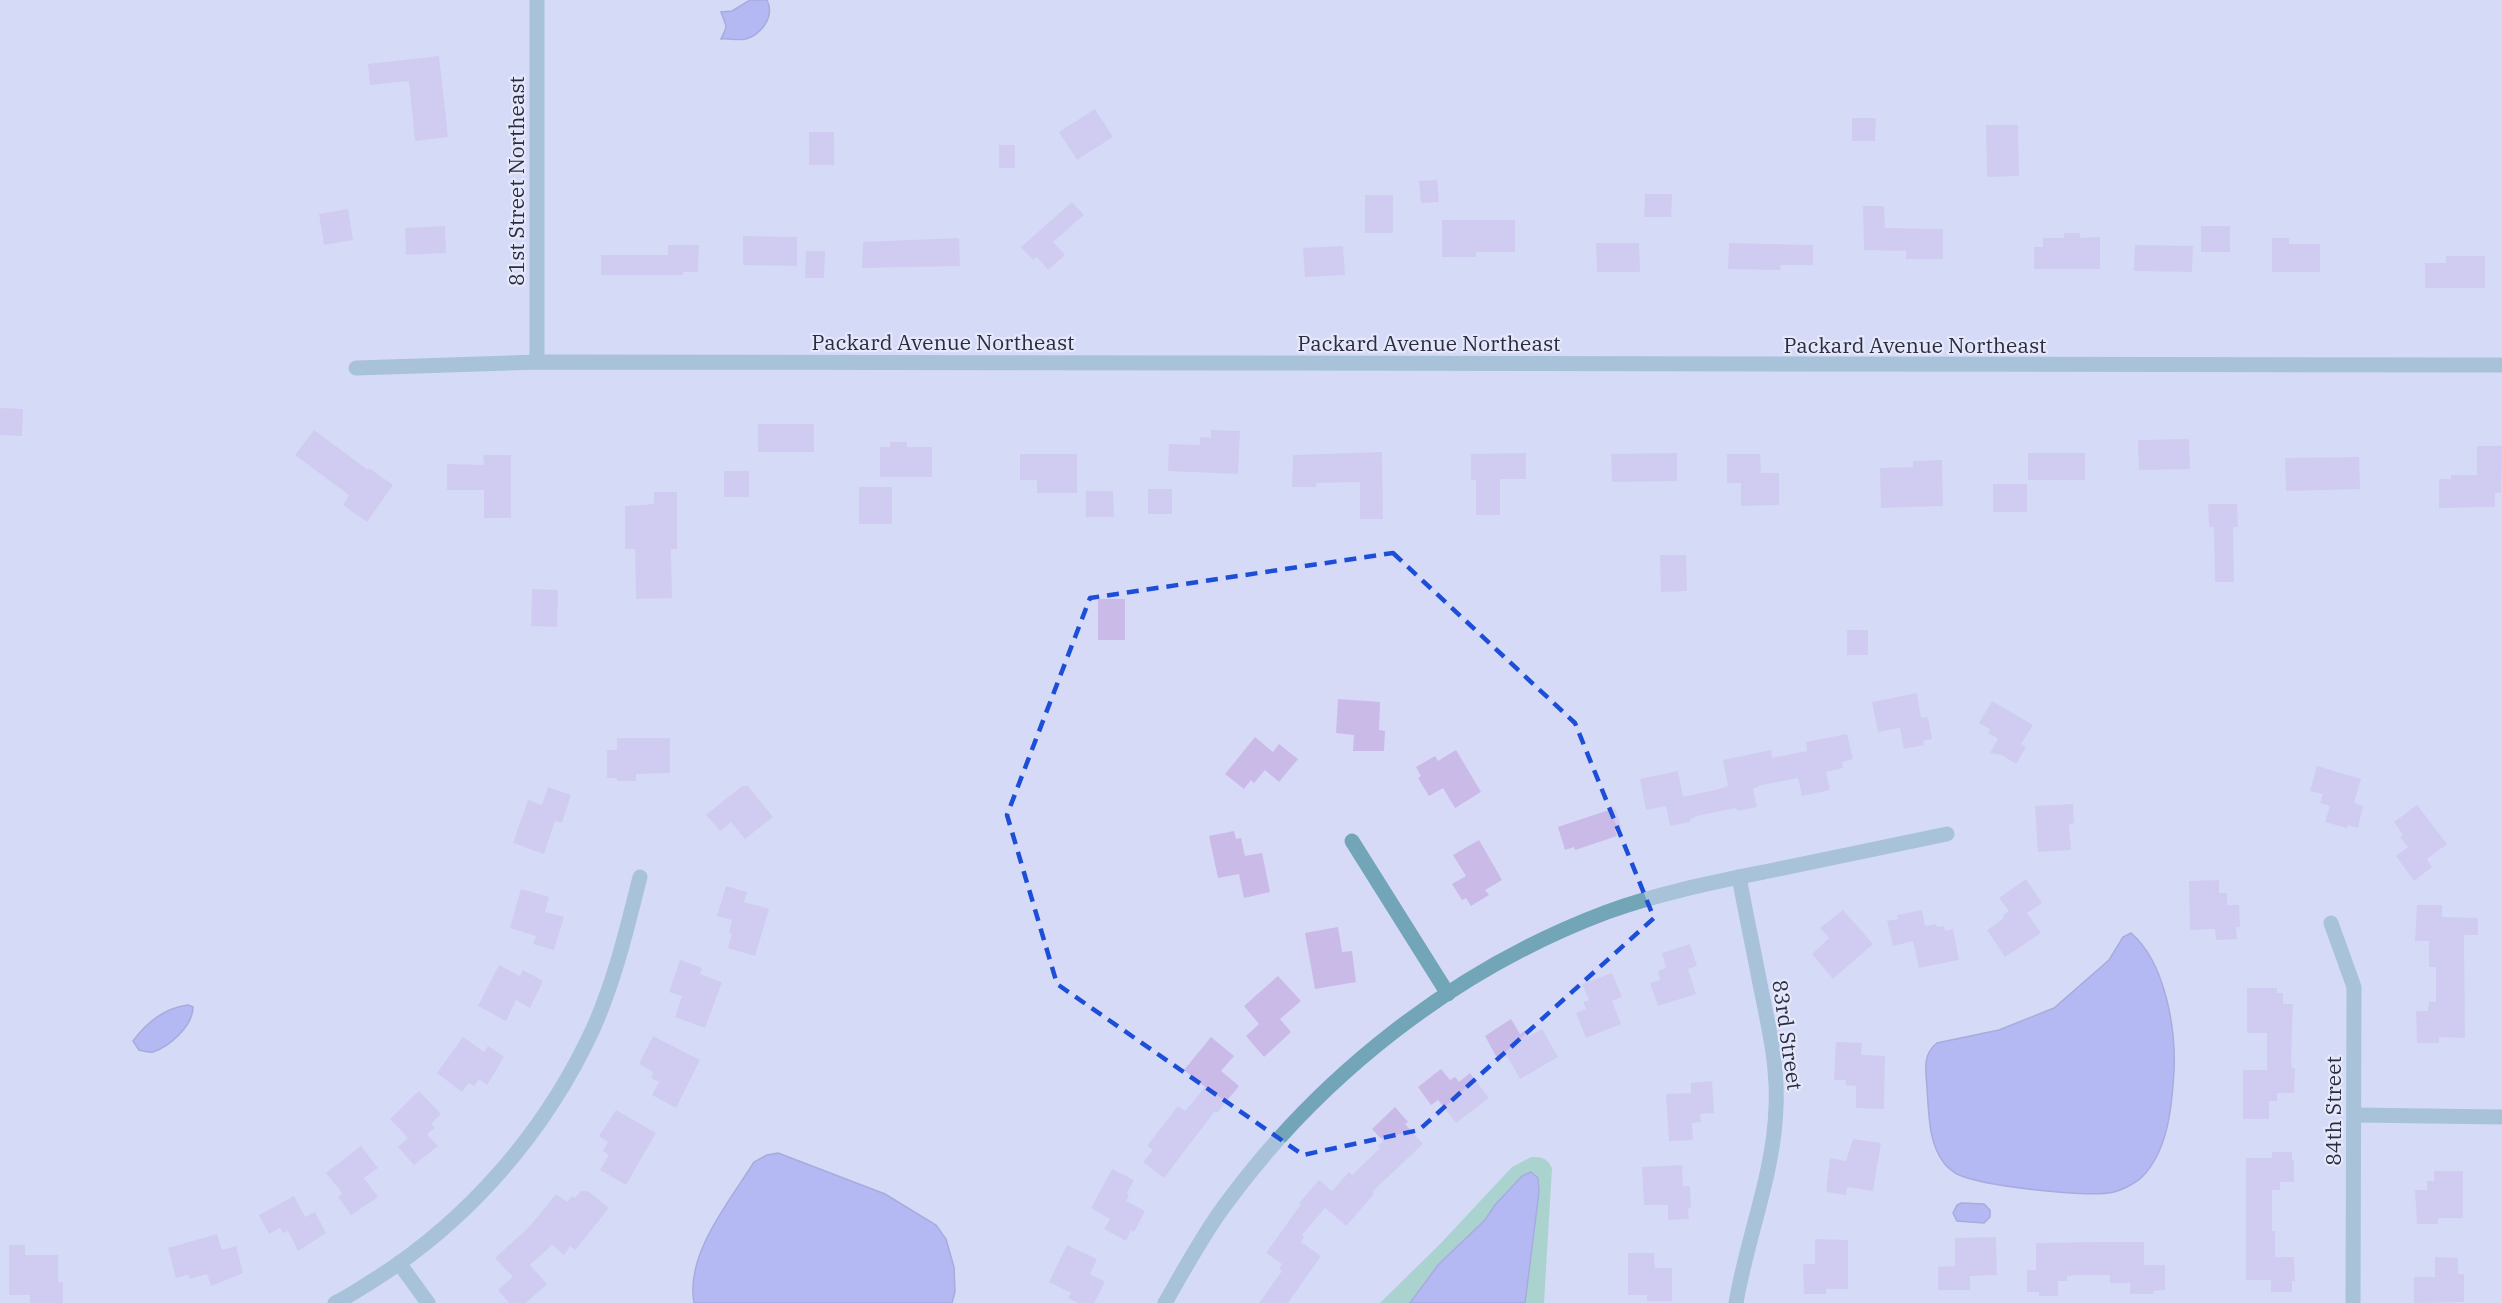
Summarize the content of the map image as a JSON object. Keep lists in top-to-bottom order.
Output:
{
  "streets": {
    "street": [
      "81st Street Northeast",
      "Packard Avenue Northeast",
      "83rd Street",
      "84th Street"
    ]
  },
  "crossings": [
    ["81st Street Northeast", "Packard Avenue Northeast"]
  ]
}
